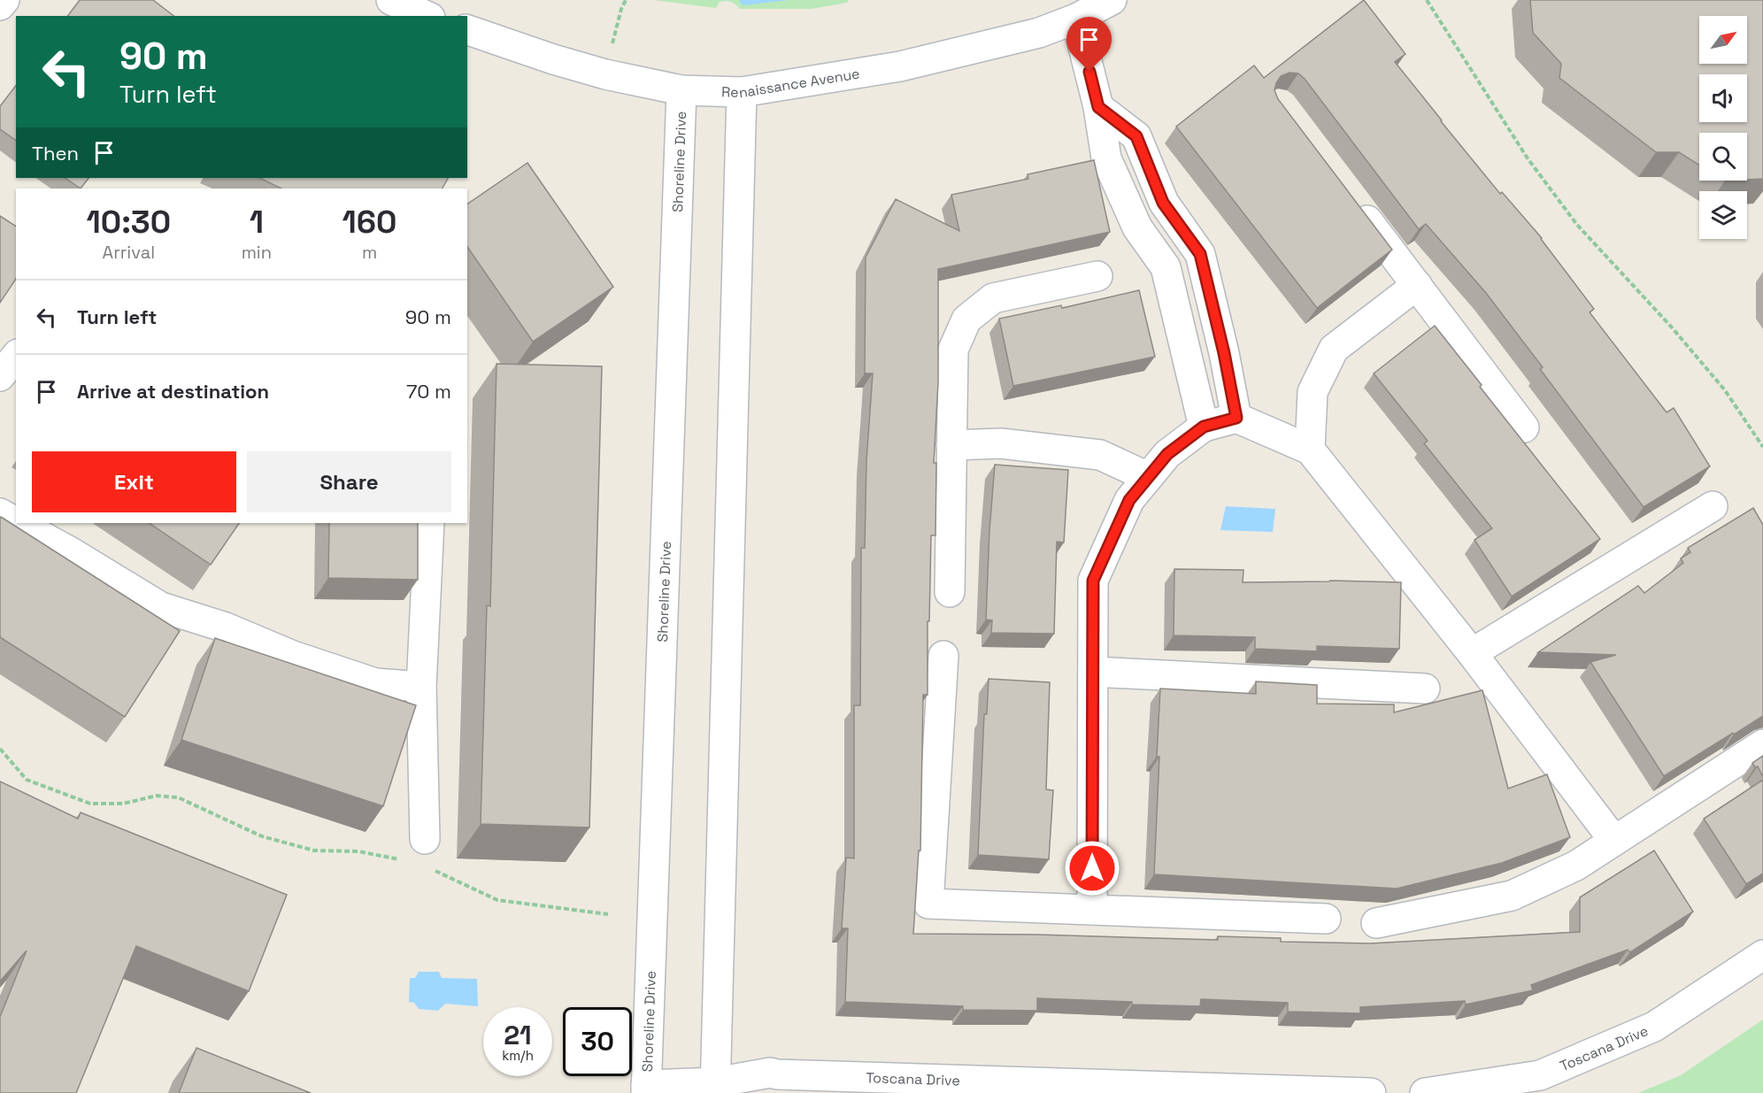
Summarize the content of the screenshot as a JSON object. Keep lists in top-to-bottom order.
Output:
{
  "streets": {
    "street": ["Renaissance Avenue", "Shoreline Drive", "Toscana Drive"]
  },
  "crossings": [
    ["Renaissance Avenue", "Shoreline Drive"],
    ["Shoreline Drive", "Toscana Drive"]
  ],
  "north": "top right",
  "page": {
    "turn": ["90 m", "Turn left"],
    "then": "Then",
    "eta": [
      "10:30",
      "Arrival",
      "1",
      "min",
      "160",
      "m"
    ],
    "list": [
      {
        "name": "Turn left",
        "value": "90 m"
      },
      {
        "name": "Arrive at destination",
        "value": "70 m"
      }
    ],
    "buttons": ["Exit", "Share"],
    "speed": "21 km/h",
    "limit": "30"
  }
}
